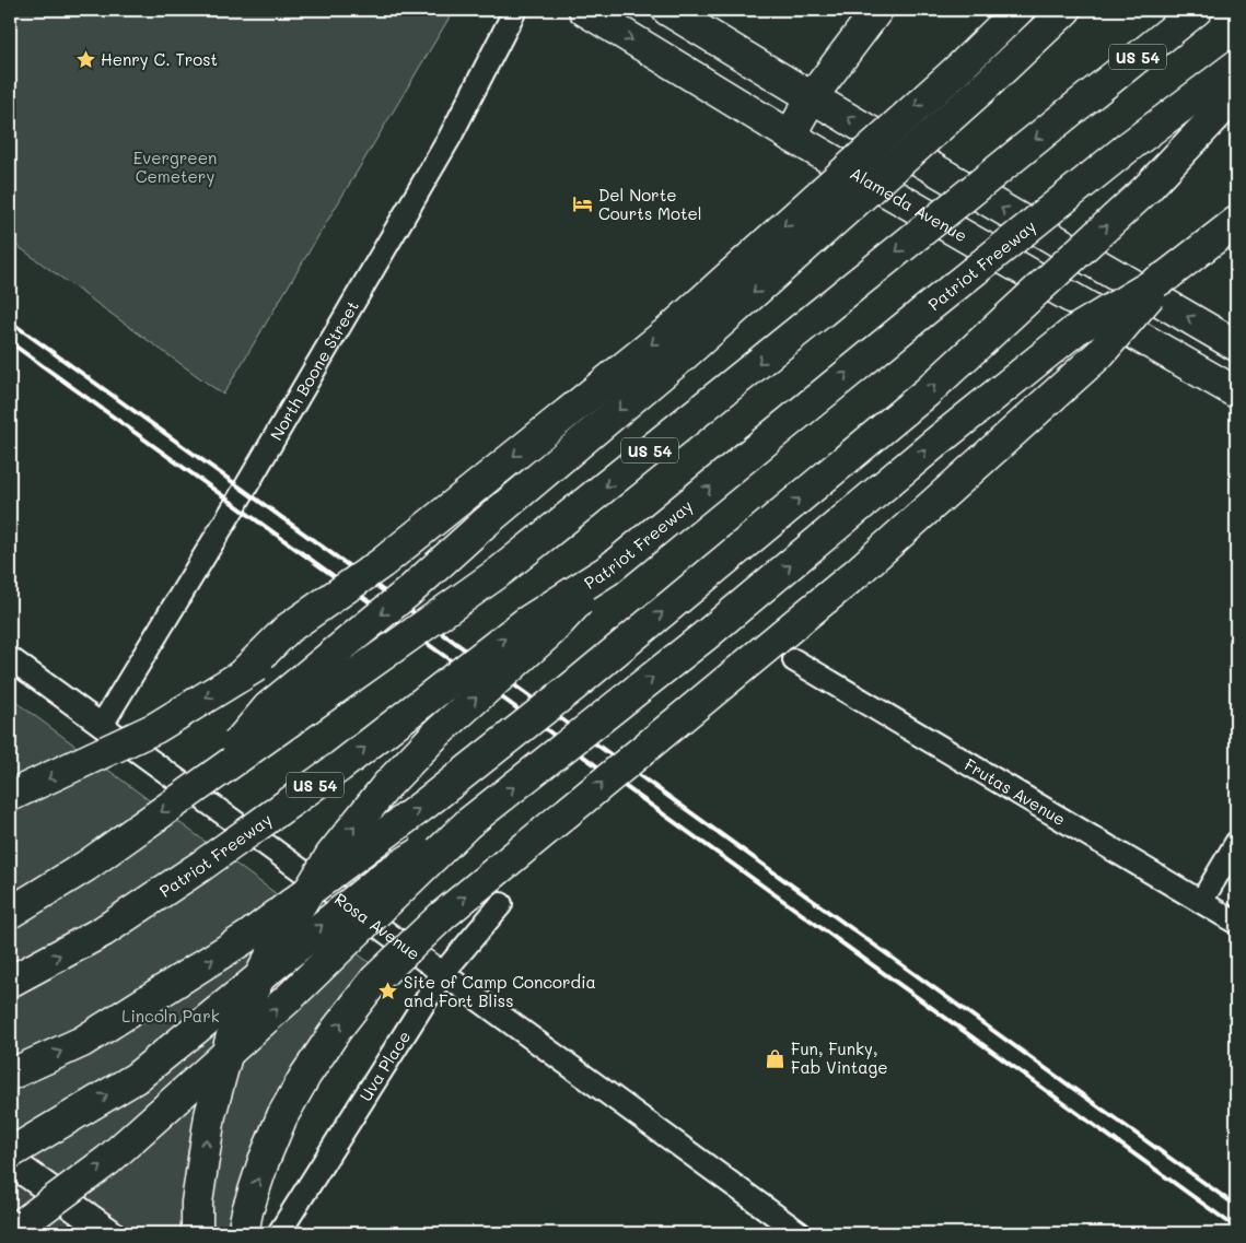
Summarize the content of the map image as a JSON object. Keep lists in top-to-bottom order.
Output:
{
  "streets": {
    "main road": ["US 54", "Alameda Avenue", "Patriot Freeway"],
    "street": [
      "North Boone Street",
      "Frutas Avenue",
      "Rosa Avenue",
      "Uva Place"
    ]
  },
  "crossings": [
    ["North Boone Street", "Rosa Avenue"],
    ["Rosa Avenue", "Uva Place"]
  ],
  "parks": ["Evergreen Cemetery", "Lincoln Park"],
  "places": {
    "place": ["Henry C. Trost", "Site of Camp Concordia and Fort Bliss"],
    "hotel": ["Del Norte Courts Motel"],
    "shop": ["Fun, Funky, Fab Vintage"]
  }
}
